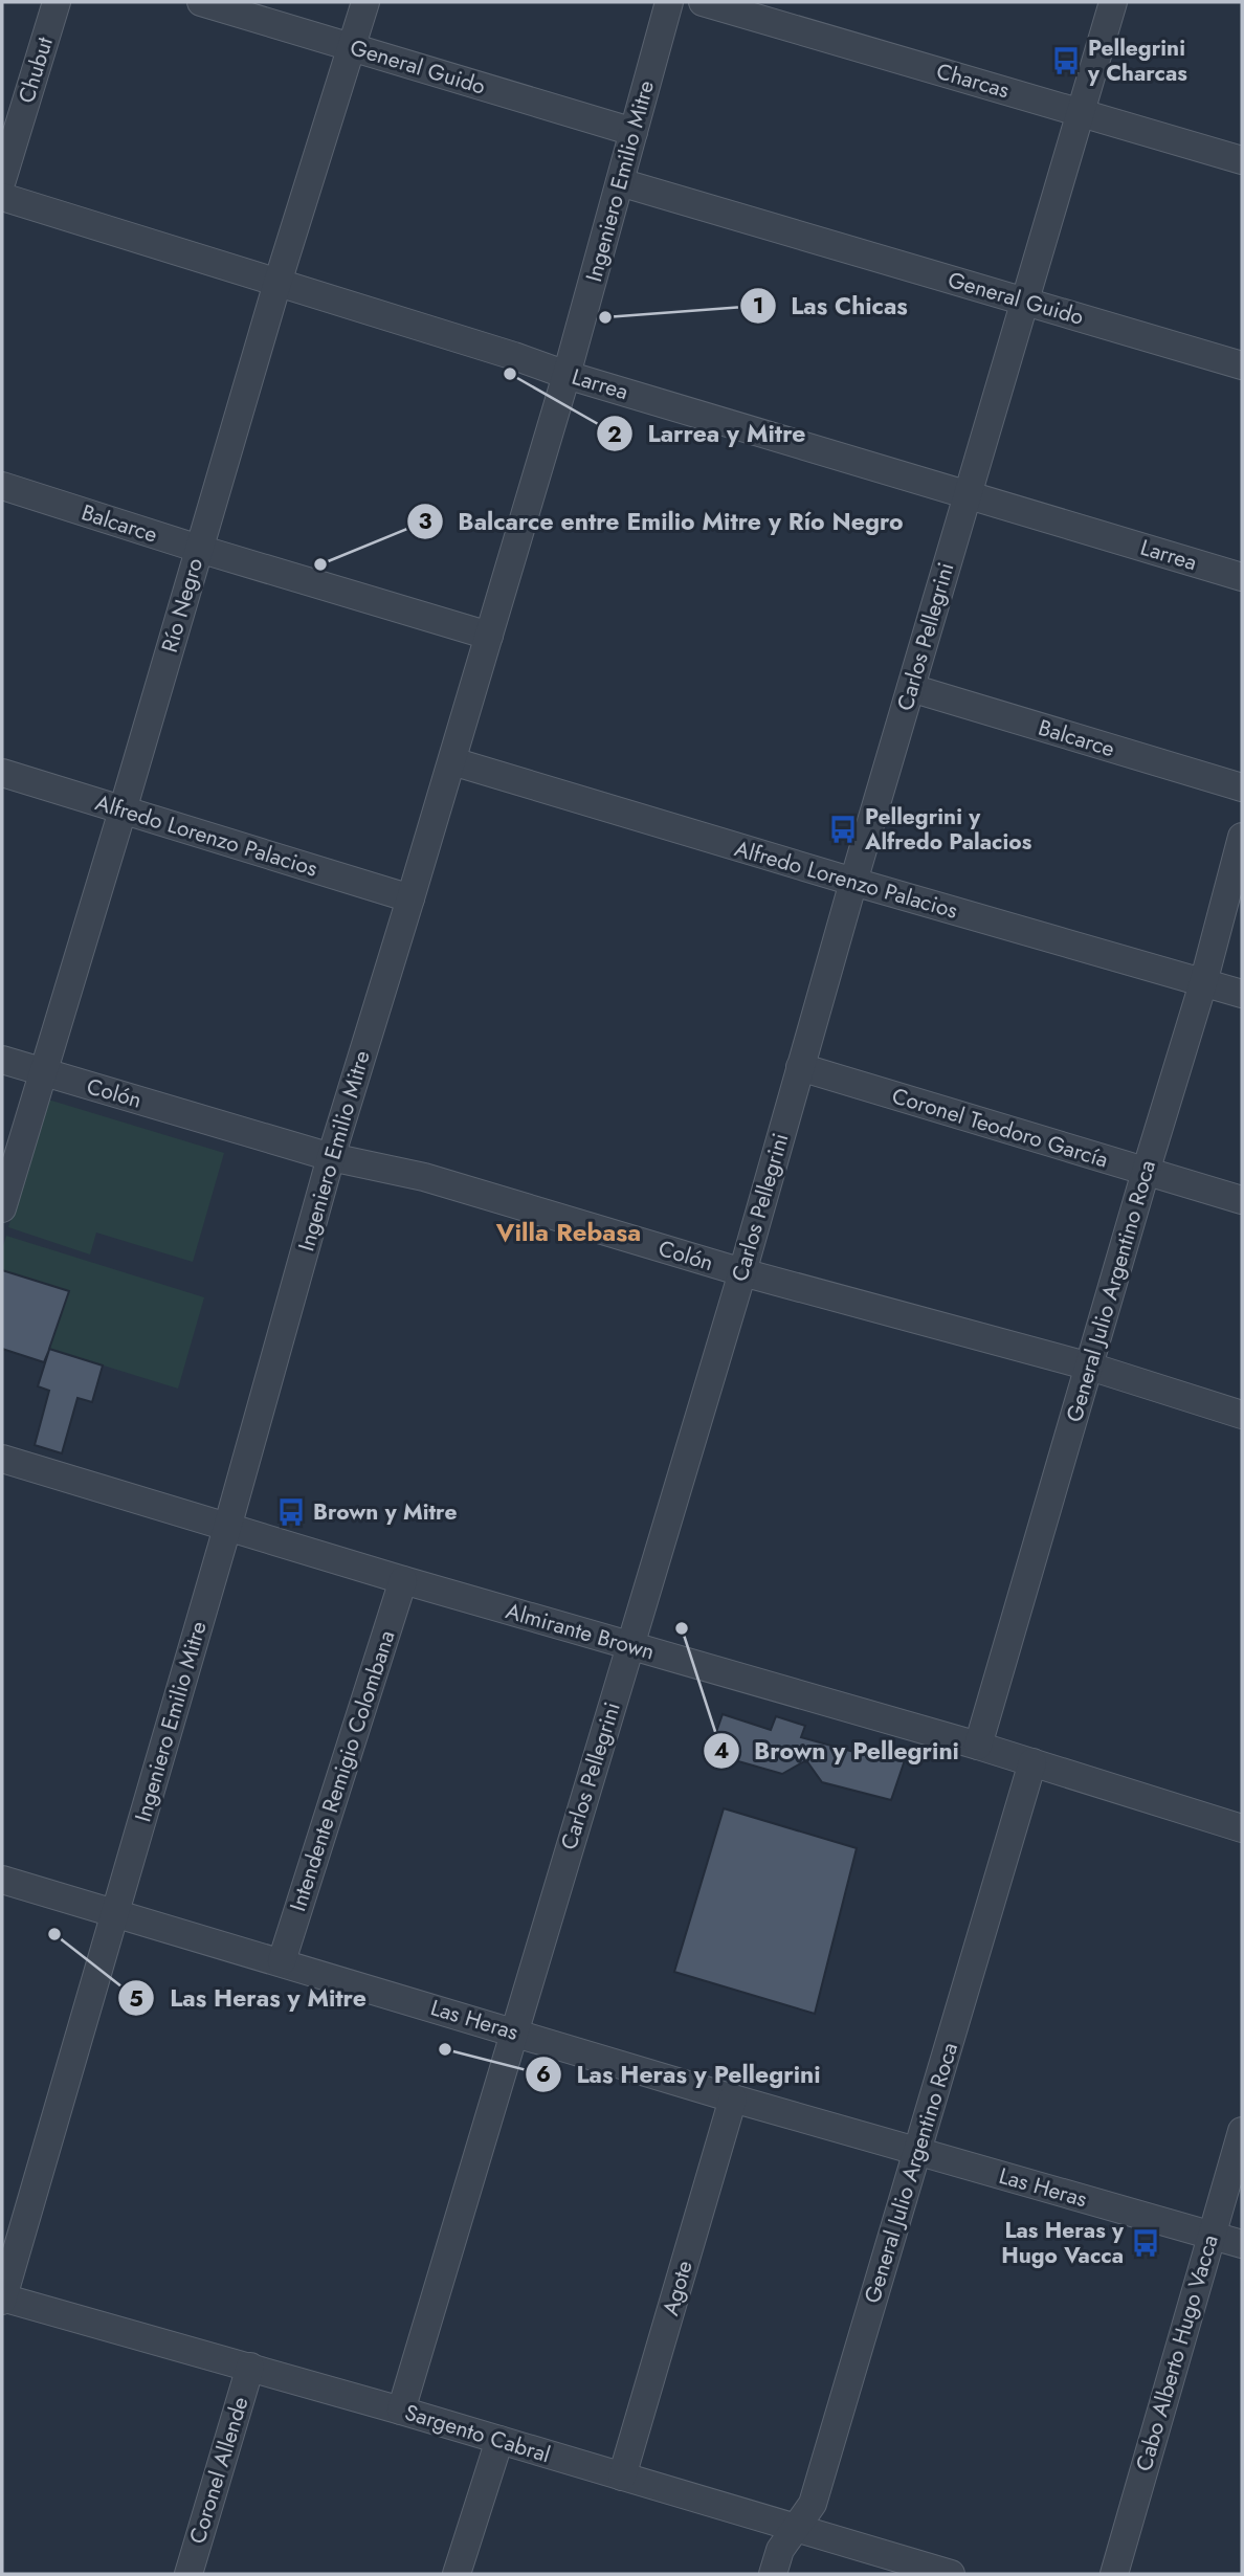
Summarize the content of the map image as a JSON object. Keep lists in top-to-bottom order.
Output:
{
  "streets": {
    "street": [
      "General Guido",
      "Chubut",
      "Charcas",
      "Ingeniero Emilio Mitre",
      "Larrea",
      "Balcarce",
      "Río Negro",
      "Carlos Pellegrini",
      "Alfredo Lorenzo Palacios",
      "Colón",
      "Coronel Teodoro García",
      "General Julio Argentino Roca",
      "Almirante Brown",
      "Intendente Remigio Colombana",
      "Las Heras",
      "Agote",
      "Cabo Alberto Hugo Vacca",
      "Sargento Cabral",
      "Coronel Allende"
    ]
  },
  "crossings": [
    ["General Guido", "Ingeniero Emilio Mitre"],
    ["General Guido", "Río Negro"],
    ["General Guido", "Carlos Pellegrini"],
    ["Charcas", "Carlos Pellegrini"],
    ["Ingeniero Emilio Mitre", "Larrea"],
    ["Ingeniero Emilio Mitre", "Balcarce"],
    ["Ingeniero Emilio Mitre", "Alfredo Lorenzo Palacios"],
    ["Ingeniero Emilio Mitre", "Colón"],
    ["Ingeniero Emilio Mitre", "Almirante Brown"],
    ["Ingeniero Emilio Mitre", "Las Heras"],
    ["Ingeniero Emilio Mitre", "Sargento Cabral"],
    ["Larrea", "Río Negro"],
    ["Larrea", "Carlos Pellegrini"],
    ["Balcarce", "Río Negro"],
    ["Balcarce", "Carlos Pellegrini"],
    ["Río Negro", "Alfredo Lorenzo Palacios"],
    ["Río Negro", "Colón"],
    ["Carlos Pellegrini", "Alfredo Lorenzo Palacios"],
    ["Carlos Pellegrini", "Colón"],
    ["Carlos Pellegrini", "Coronel Teodoro García"],
    ["Carlos Pellegrini", "Almirante Brown"],
    ["Carlos Pellegrini", "Las Heras"],
    ["Carlos Pellegrini", "Sargento Cabral"],
    ["Alfredo Lorenzo Palacios", "General Julio Argentino Roca"],
    ["Colón", "General Julio Argentino Roca"],
    ["Coronel Teodoro García", "General Julio Argentino Roca"],
    ["General Julio Argentino Roca", "Almirante Brown"],
    ["General Julio Argentino Roca", "Las Heras"],
    ["General Julio Argentino Roca", "Sargento Cabral"],
    ["Almirante Brown", "Intendente Remigio Colombana"],
    ["Intendente Remigio Colombana", "Las Heras"],
    ["Las Heras", "Agote"],
    ["Las Heras", "Cabo Alberto Hugo Vacca"],
    ["Agote", "Sargento Cabral"],
    ["Sargento Cabral", "Coronel Allende"]
  ],
  "districts": ["Villa Rebasa"],
  "places": {
    "bus stop": [
      "Pellegrini y Charcas",
      "Pellegrini y Alfredo Palacios",
      "Brown y Mitre",
      "Las Heras y Hugo Vacca"
    ],
    "other": [
      "Las Chicas",
      "Larrea y Mitre",
      "Balcarce entre Emilio Mitre y Río Negro",
      "Brown y Pellegrini",
      "Las Heras y Mitre",
      "Las Heras y Pellegrini"
    ]
  }
}
